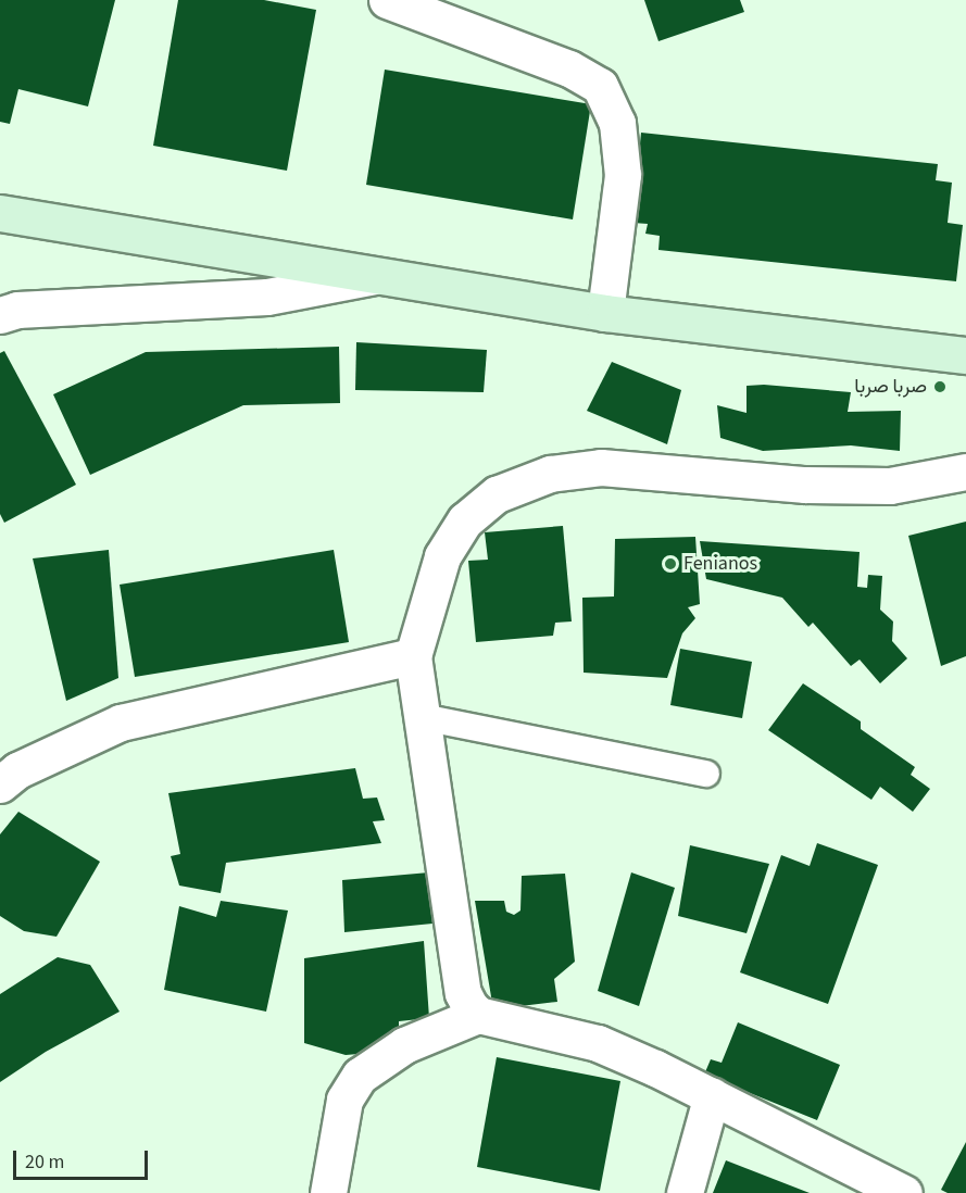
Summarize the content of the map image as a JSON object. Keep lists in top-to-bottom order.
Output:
{
  "places": ["صربا صربا", "Fenianos"],
  "scale_bar": "20 m"
}
